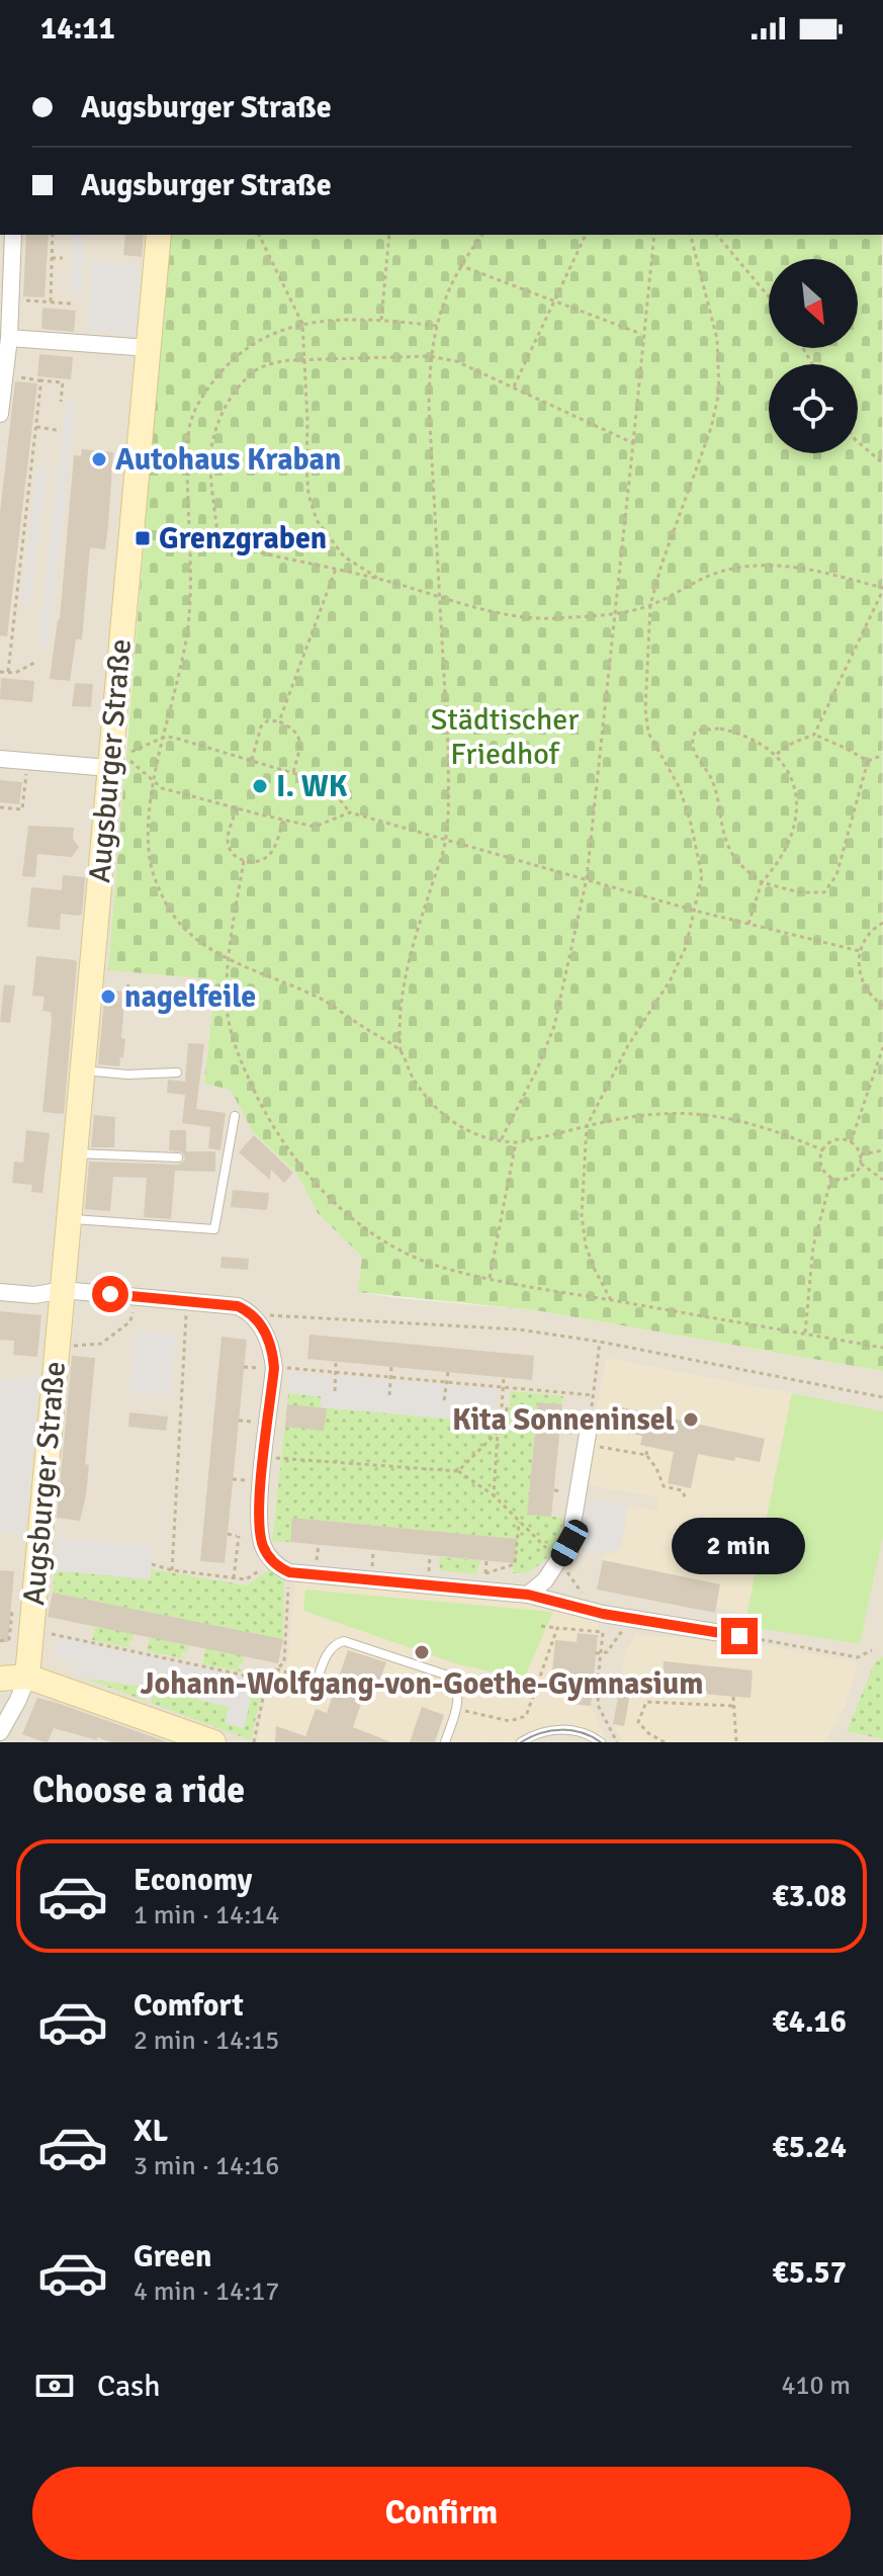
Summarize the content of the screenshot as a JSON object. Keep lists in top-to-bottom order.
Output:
{
  "streets": {
    "street": ["Augsburger Straße"]
  },
  "parks": ["Städtischer Friedhof"],
  "places": {
    "other": [
      "Autohaus Kraban",
      "I. WK",
      "nagelfeile",
      "Kita Sonneninsel",
      "Johann-Wolfgang-von-Goethe-Gymnasium"
    ],
    "transit": ["Grenzgraben"]
  },
  "north": "bottom right",
  "page": {
    "status": "14:11",
    "banner": ["Augsburger Straße", "Augsburger Straße"],
    "bubble": "2 min",
    "heading": "Choose a ride",
    "list": [
      {
        "name": "Economy",
        "note": "1 min · 14:14",
        "value": "€3.08"
      },
      {
        "name": "Comfort",
        "note": "2 min · 14:15",
        "value": "€4.16"
      },
      {
        "name": "XL",
        "note": "3 min · 14:16",
        "value": "€5.24"
      },
      {
        "name": "Green",
        "note": "4 min · 14:17",
        "value": "€5.57"
      }
    ],
    "pay": ["Cash", "410 m"],
    "buttons": "Confirm"
  }
}
